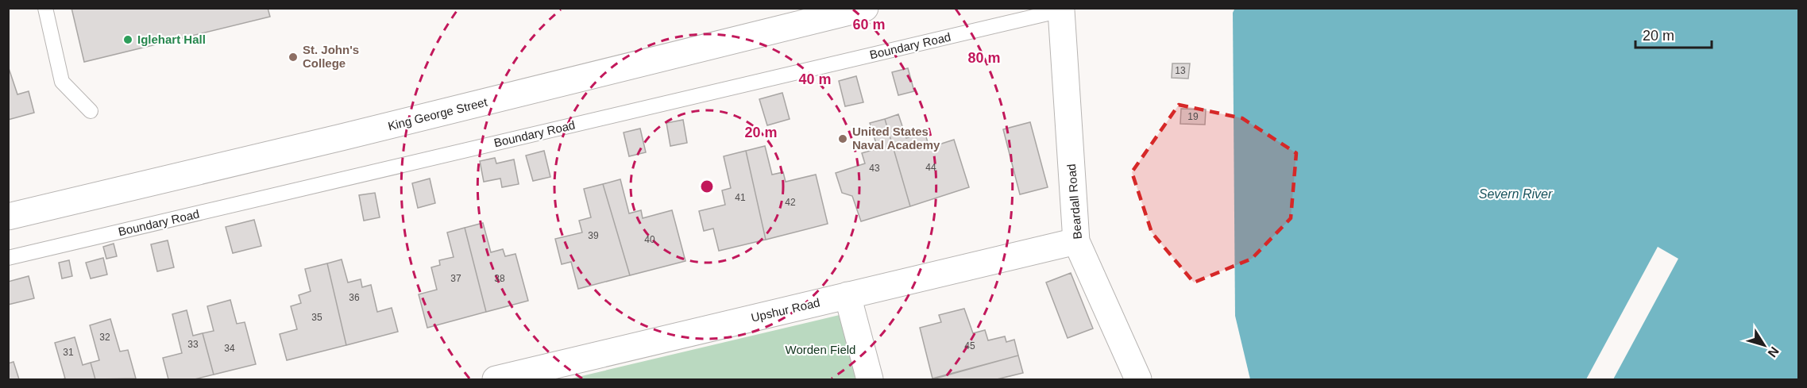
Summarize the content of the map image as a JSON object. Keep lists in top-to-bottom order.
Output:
{
  "streets": {
    "street": ["King George Street", "Beardall Road", "Upshur Road"],
    "lane": ["Boundary Road"]
  },
  "crossings": [
    ["Boundary Road", "Beardall Road"],
    ["Beardall Road", "Upshur Road"]
  ],
  "water": ["Severn River"],
  "parks": ["Worden Field"],
  "places": ["Iglehart Hall", "St. John's College", "United States Naval Academy"],
  "house_numbers": [
    "13",
    "19",
    "44",
    "43",
    "41",
    "42",
    "39",
    "40",
    "37",
    "38",
    "36",
    "35",
    "32",
    "33",
    "45",
    "34",
    "31"
  ],
  "scale_bar": "20 m",
  "north": "bottom right",
  "rings": [
    "60 m",
    "80 m",
    "40 m",
    "20 m"
  ]
}
